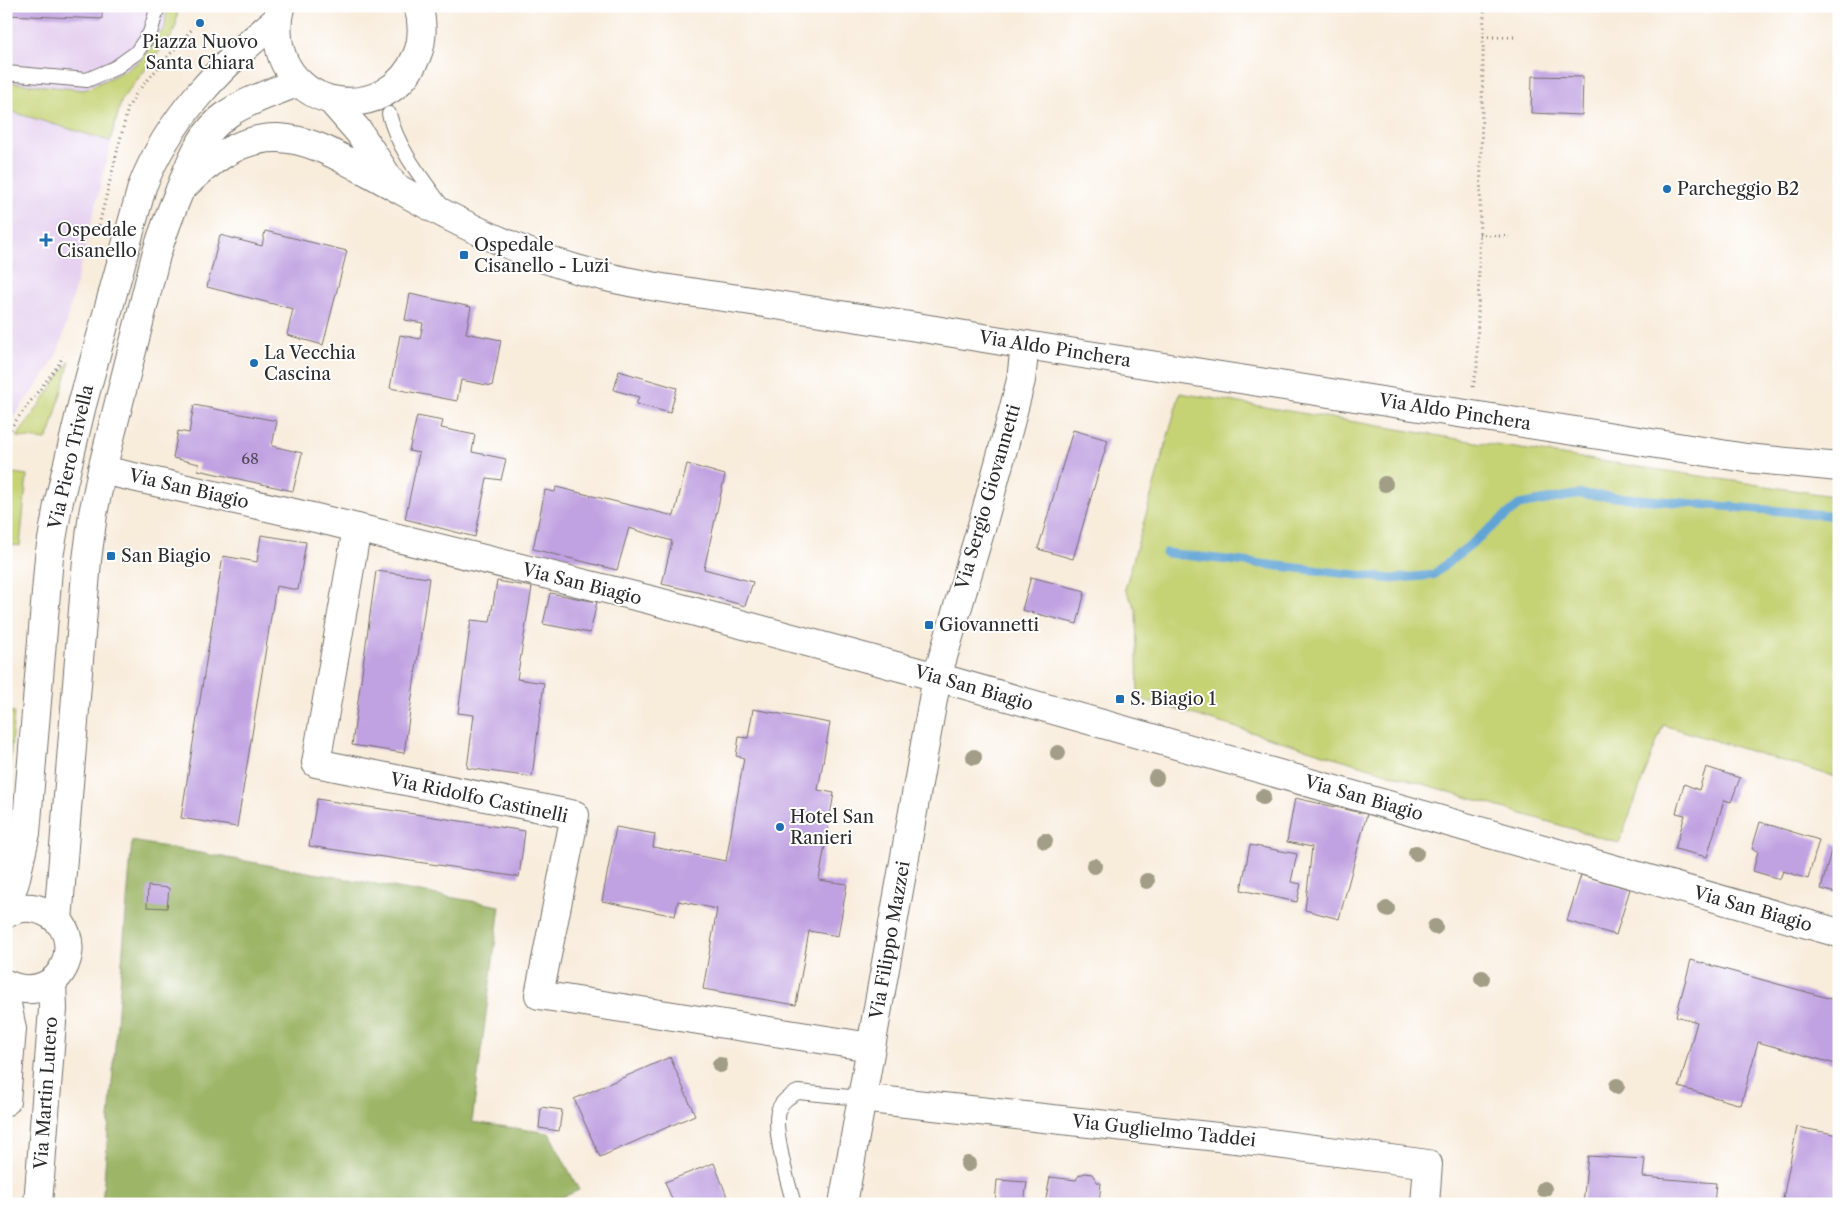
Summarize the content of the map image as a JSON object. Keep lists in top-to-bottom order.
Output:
{
  "streets": {
    "street": [
      "Via Aldo Pinchera",
      "Via Piero Trivella",
      "Via San Biagio",
      "Via Sergio Giovannetti",
      "Via Ridolfo Castinelli",
      "Via Filippo Mazzei",
      "Via Martin Lutero",
      "Via Guglielmo Taddei"
    ]
  },
  "crossings": [
    ["Via Aldo Pinchera", "Via Piero Trivella"],
    ["Via Aldo Pinchera", "Via Sergio Giovannetti"],
    ["Via Piero Trivella", "Via San Biagio"],
    ["Via San Biagio", "Via Sergio Giovannetti"],
    ["Via San Biagio", "Via Ridolfo Castinelli"],
    ["Via San Biagio", "Via Filippo Mazzei"],
    ["Via Sergio Giovannetti", "Via Filippo Mazzei"],
    ["Via Ridolfo Castinelli", "Via Filippo Mazzei"],
    ["Via Filippo Mazzei", "Via Guglielmo Taddei"]
  ],
  "places": {
    "other": [
      "Piazza Nuovo Santa Chiara",
      "Parcheggio B2",
      "La Vecchia Cascina",
      "Hotel San Ranieri"
    ],
    "health": ["Ospedale Cisanello"],
    "transit": [
      "Ospedale Cisanello - Luzi",
      "San Biagio",
      "Giovannetti",
      "S. Biagio 1"
    ]
  },
  "house_numbers": ["68"]
}
